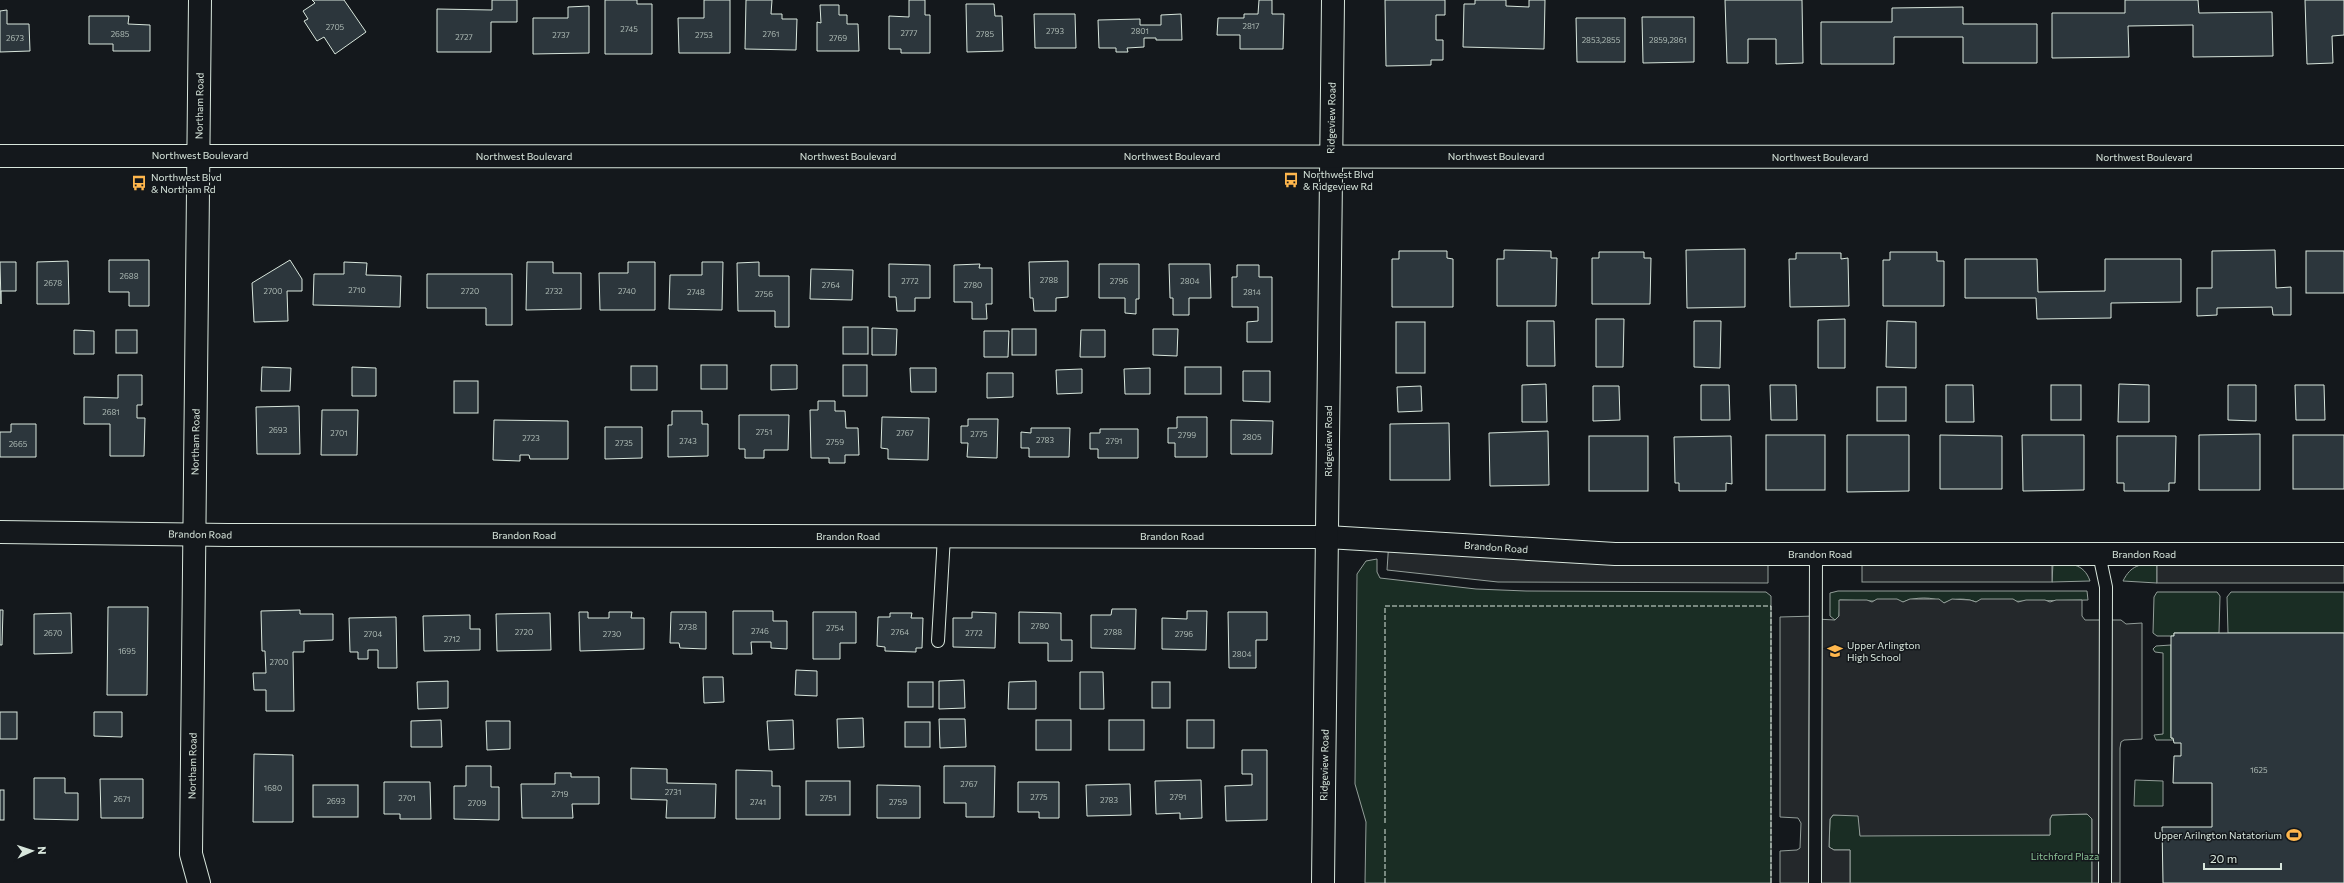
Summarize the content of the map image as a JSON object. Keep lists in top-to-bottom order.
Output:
{
  "streets": {
    "street": [
      "Northam Road",
      "Ridgeview Road",
      "Northwest Boulevard",
      "Brandon Road"
    ]
  },
  "crossings": [
    ["Northam Road", "Northwest Boulevard"],
    ["Northam Road", "Brandon Road"],
    ["Ridgeview Road", "Northwest Boulevard"],
    ["Ridgeview Road", "Brandon Road"]
  ],
  "parks": ["Litchford Plaza"],
  "places": {
    "bus stop": ["Northwest Blvd & Ridgeview Rd", "Northwest Blvd & Northam Rd"],
    "school or university": ["Upper Arlington High School"],
    "sports": ["Upper Arilngton Natatorium"]
  },
  "house_numbers": [
    "2817",
    "2705",
    "2745",
    "2793",
    "2801",
    "2777",
    "2685",
    "2761",
    "2785",
    "2737",
    "2753",
    "2727",
    "2673",
    "2769",
    "2853,2855",
    "2859,2861",
    "2688",
    "2788",
    "2772",
    "2796",
    "2804",
    "2678",
    "2764",
    "2780",
    "2710",
    "2700",
    "2720",
    "2732",
    "2740",
    "2748",
    "2814",
    "2756",
    "2681",
    "2693",
    "2751",
    "2701",
    "2767",
    "2775",
    "2799",
    "2805",
    "2723",
    "2783",
    "2743",
    "2791",
    "2759",
    "2735",
    "2665",
    "2780",
    "2738",
    "2754",
    "2746",
    "2720",
    "2764",
    "2788",
    "2670",
    "2772",
    "2704",
    "2730",
    "2796",
    "2712",
    "1695",
    "2804",
    "2700",
    "1625",
    "2767",
    "1680",
    "2731",
    "2719",
    "2775",
    "2791",
    "2701",
    "2751",
    "2671",
    "2783",
    "2693",
    "2741",
    "2759",
    "2709"
  ],
  "scale_bar": "20 m",
  "north": "right"
}
